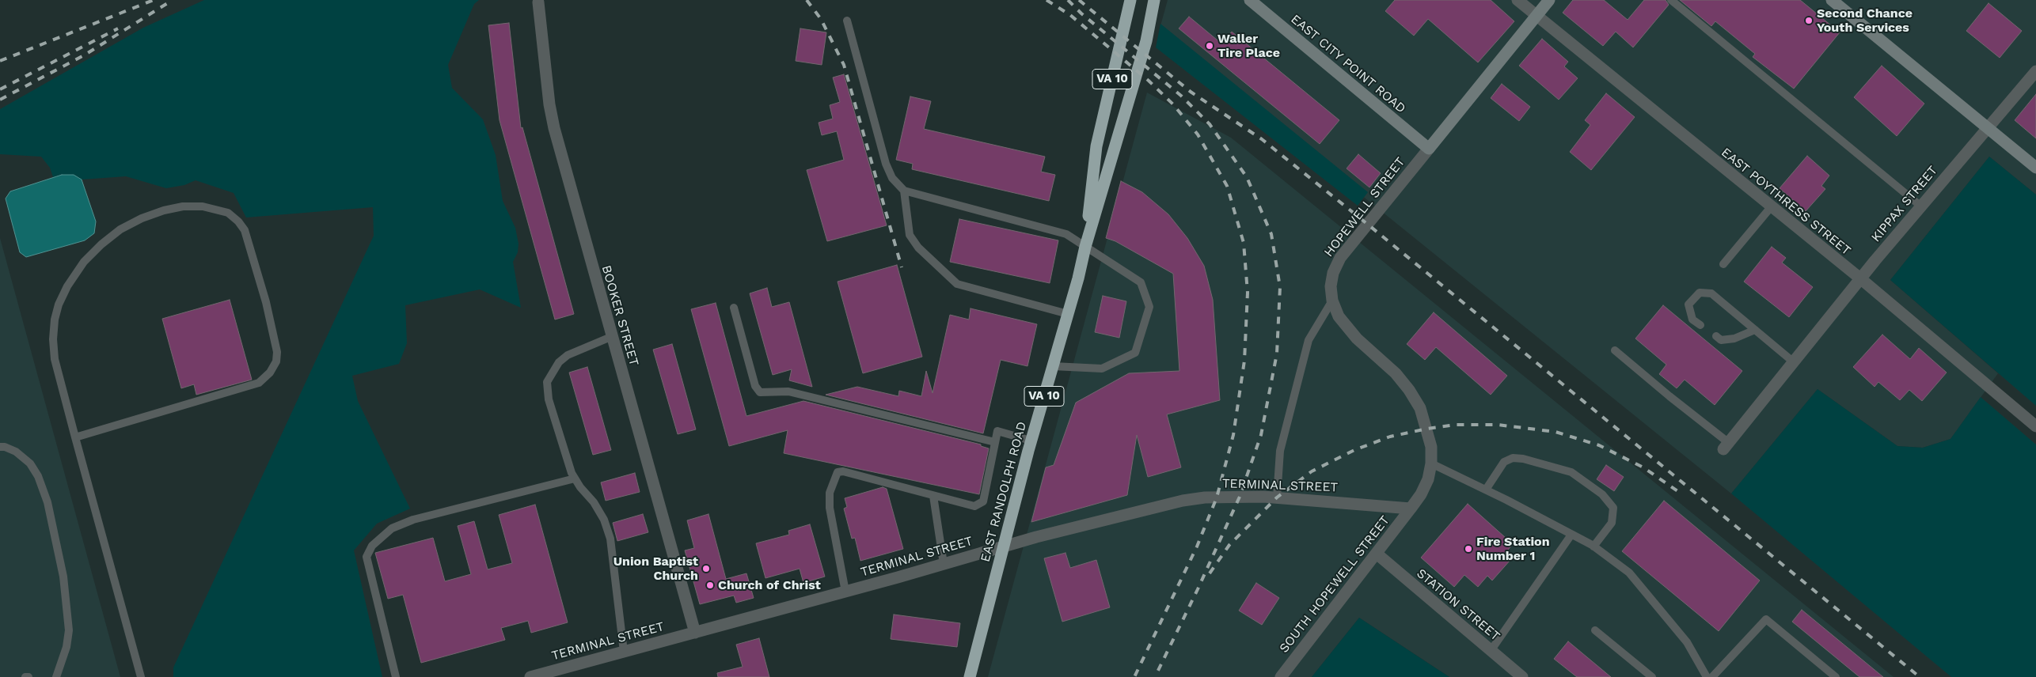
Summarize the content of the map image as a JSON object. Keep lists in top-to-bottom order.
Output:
{
  "streets": {
    "highway": ["VA 10", "EAST RANDOLPH ROAD"],
    "street": [
      "EAST CITY POINT ROAD",
      "EAST POYTHRESS STREET",
      "KIPPAX STREET",
      "HOPEWELL STREET",
      "BOOKER STREET",
      "TERMINAL STREET",
      "SOUTH HOPEWELL STREET",
      "STATION STREET"
    ]
  },
  "crossings": [
    ["EAST CITY POINT ROAD", "HOPEWELL STREET"],
    ["EAST POYTHRESS STREET", "KIPPAX STREET"],
    ["EAST POYTHRESS STREET", "HOPEWELL STREET"],
    ["HOPEWELL STREET", "TERMINAL STREET"],
    ["HOPEWELL STREET", "SOUTH HOPEWELL STREET"],
    ["BOOKER STREET", "TERMINAL STREET"],
    ["TERMINAL STREET", "EAST RANDOLPH ROAD"],
    ["TERMINAL STREET", "SOUTH HOPEWELL STREET"],
    ["SOUTH HOPEWELL STREET", "STATION STREET"]
  ],
  "places": [
    "Second Chance Youth Services",
    "Waller Tire Place",
    "Fire Station Number 1",
    "Union Baptist Church",
    "Church of Christ"
  ]
}
